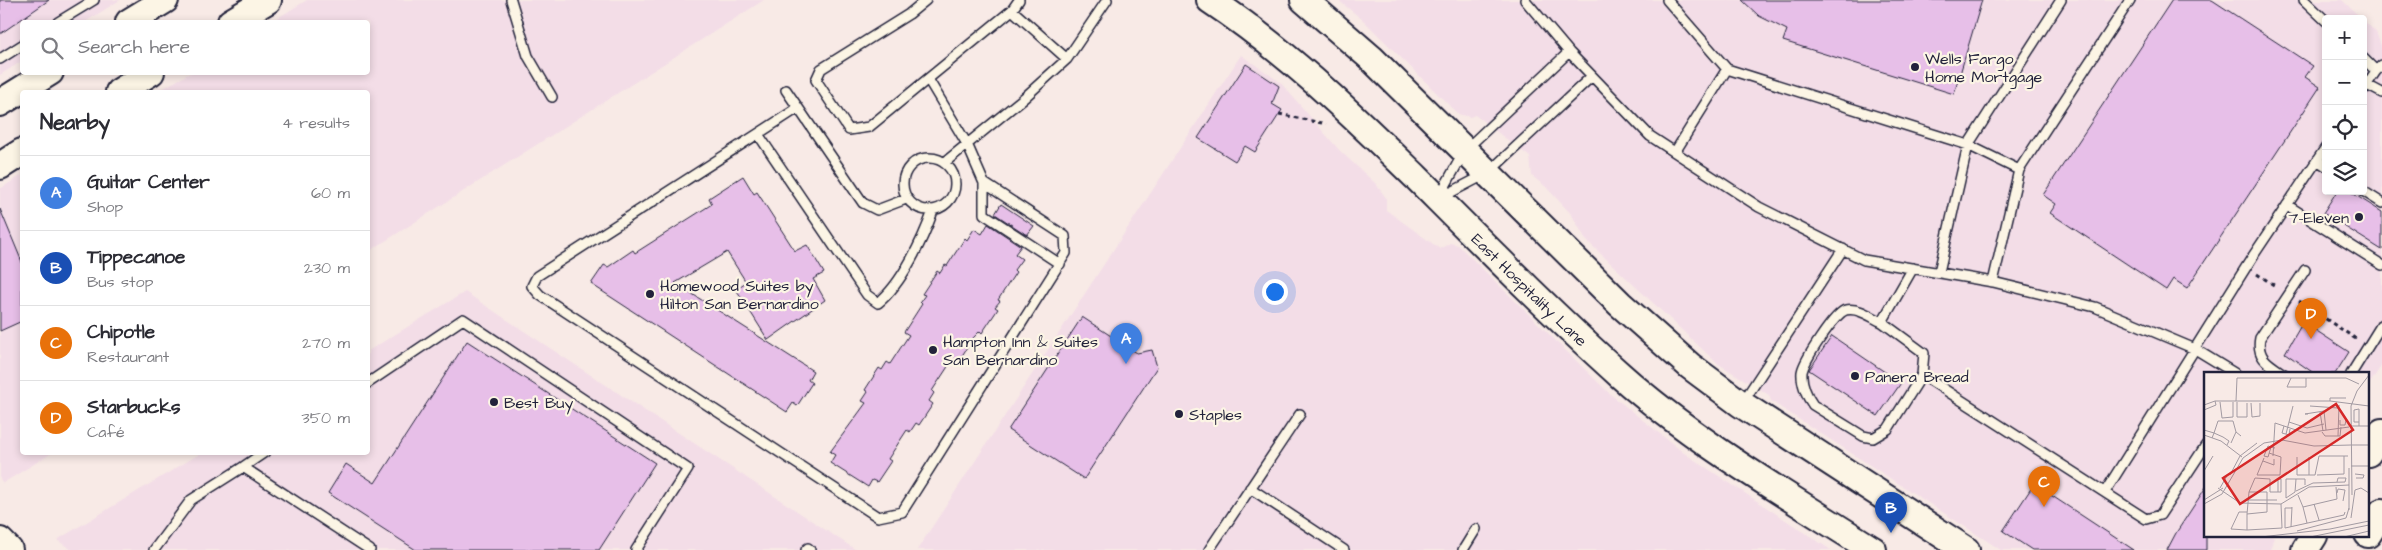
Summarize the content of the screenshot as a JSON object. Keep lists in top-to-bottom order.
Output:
{
  "streets": {
    "main road": ["East Hospitality Lane"]
  },
  "places": [
    "Wells Fargo Home Mortgage",
    "7-Eleven",
    "Homewood Suites by Hilton San Bernardino",
    "Hampton Inn & Suites San Bernardino",
    "Panera Bread",
    "Best Buy",
    "Staples"
  ],
  "page": {
    "map_buttons": ["+", "−"],
    "search": "Search here",
    "heading": ["Nearby", "4 results"],
    "list": [
      {
        "mark": "A",
        "name": "Guitar Center",
        "note": "Shop",
        "value": "60 m"
      },
      {
        "mark": "B",
        "name": "Tippecanoe",
        "note": "Bus stop",
        "value": "230 m"
      },
      {
        "mark": "C",
        "name": "Chipotle",
        "note": "Restaurant",
        "value": "270 m"
      },
      {
        "mark": "D",
        "name": "Starbucks",
        "note": "Café",
        "value": "350 m"
      }
    ],
    "pins": [
      "D",
      "A",
      "C",
      "B"
    ]
  }
}
